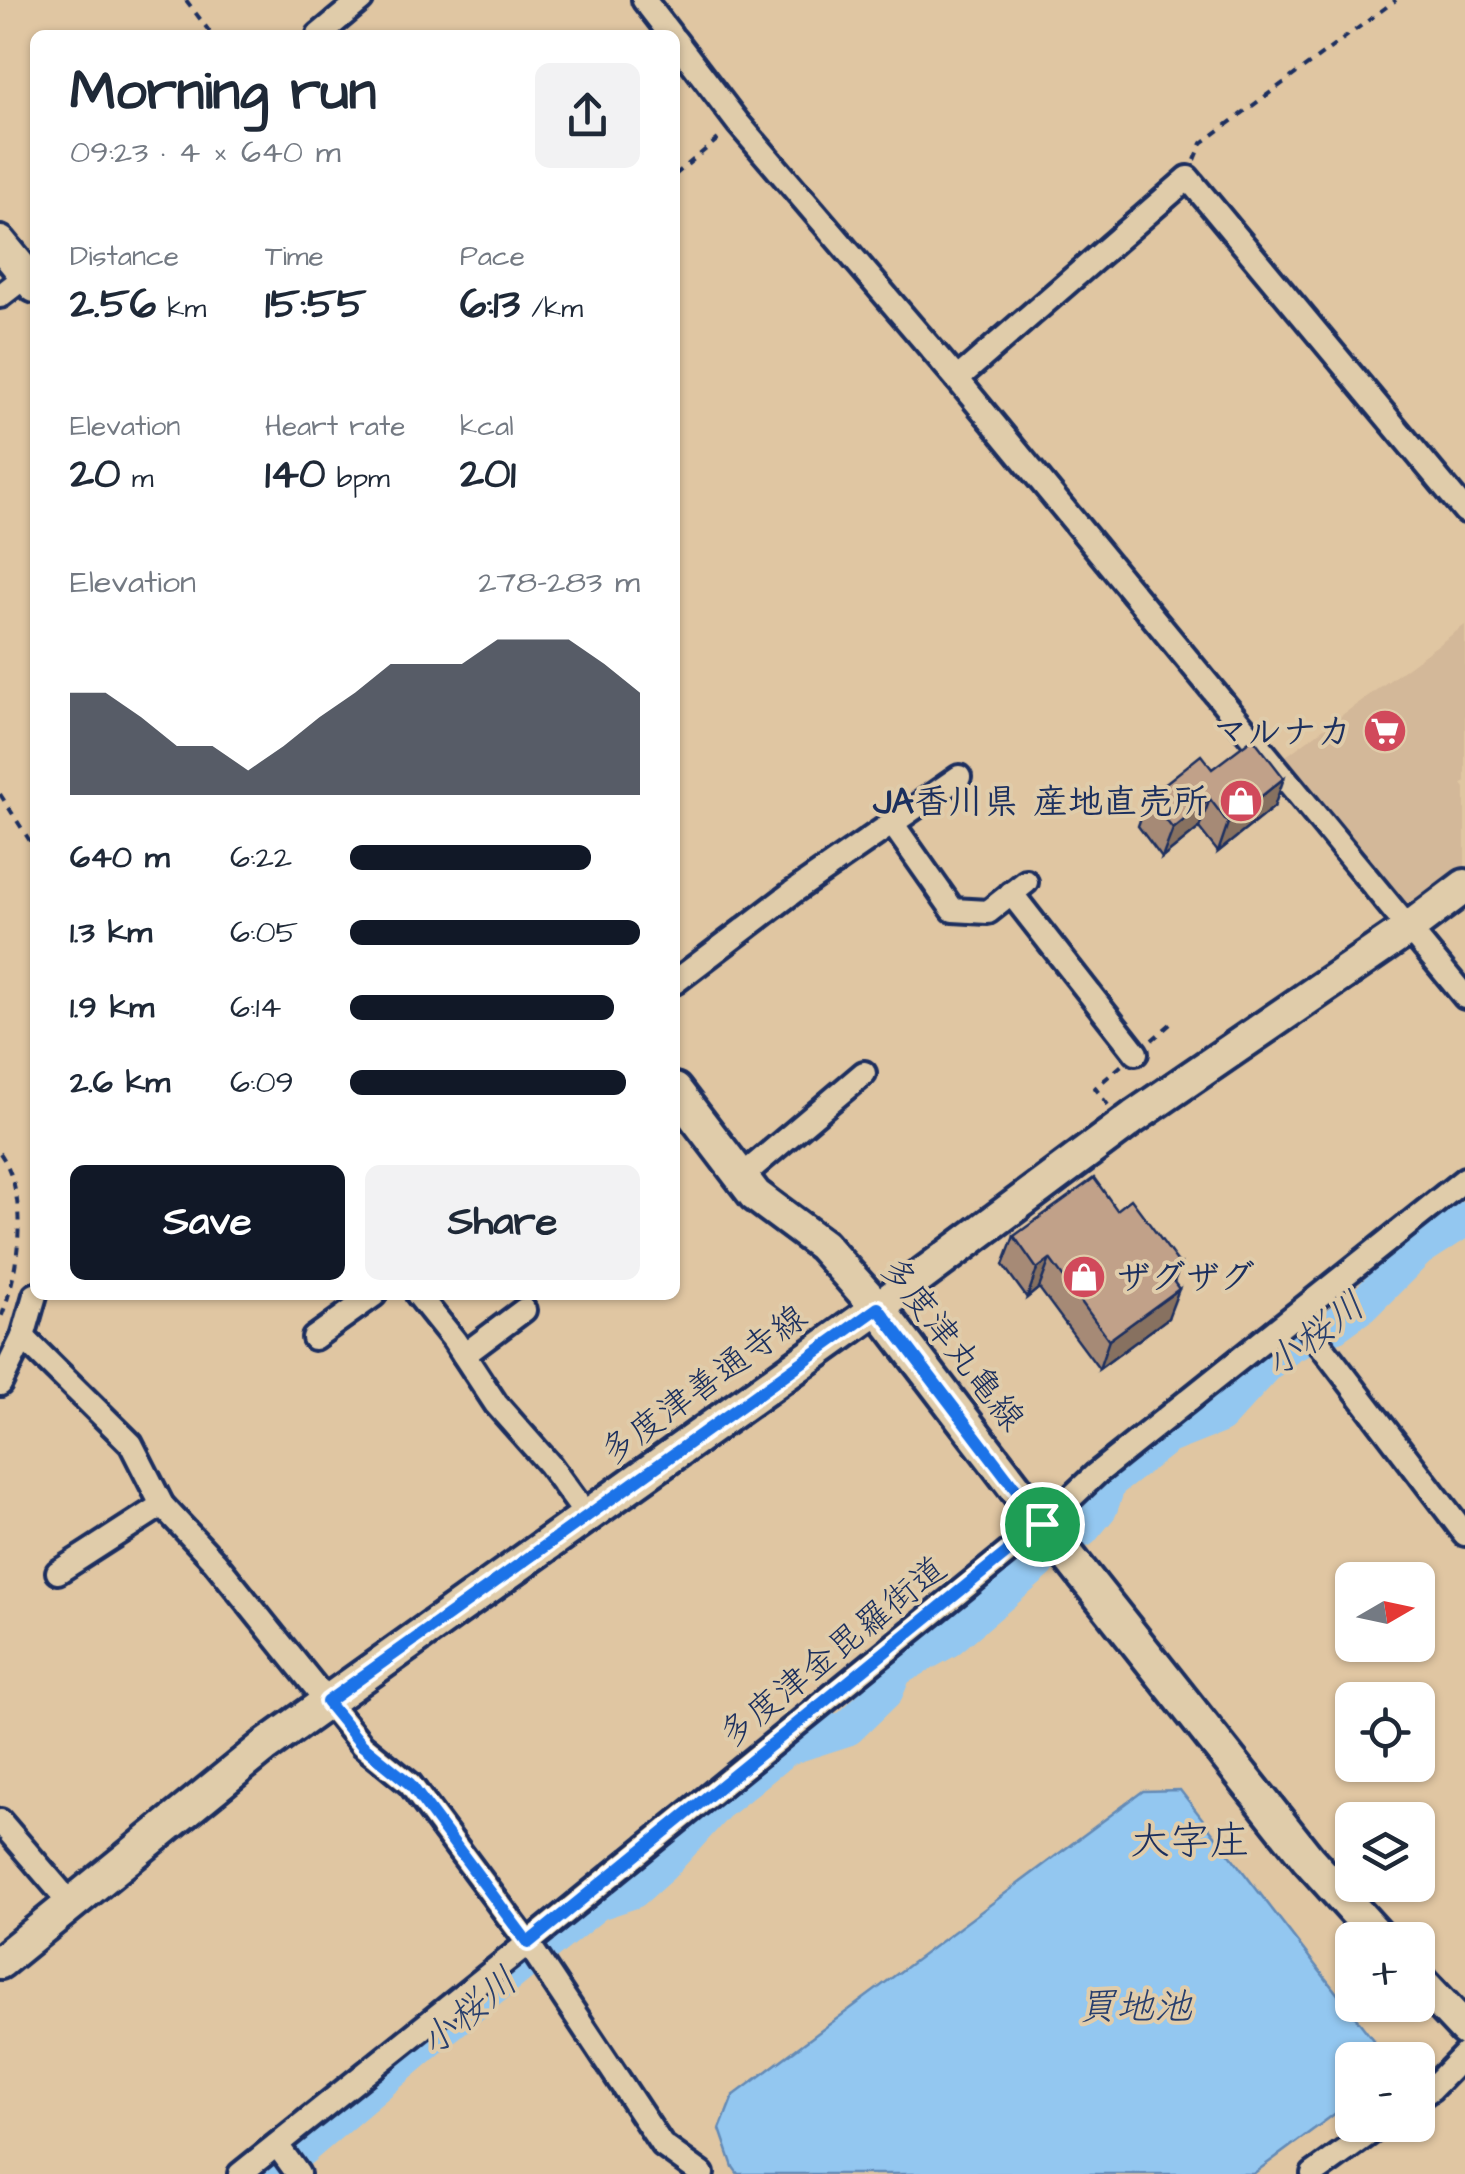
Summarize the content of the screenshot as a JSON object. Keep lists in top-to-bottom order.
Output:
{
  "streets": {
    "main road": ["多度津丸亀線", "多度津善通寺線"],
    "street": ["多度津金毘羅街道"]
  },
  "crossings": [
    ["多度津丸亀線", "多度津善通寺線"],
    ["多度津丸亀線", "多度津金毘羅街道"]
  ],
  "districts": ["大字庄"],
  "water": ["小桜川", "買地池"],
  "places": {
    "supermarket": ["マルナカ"],
    "shop": ["JA香川県 産地直売所", "ザグザグ"]
  },
  "north": "right",
  "page": {
    "heading": ["Morning run", "09:23 · 4 × 640 m"],
    "stats": [
      ["Distance", "2.56 km"],
      ["Time", "15:55"],
      ["Pace", "6:13 /km"],
      ["Elevation", "20 m"],
      ["Heart rate", "140 bpm"],
      ["kcal", "201"]
    ],
    "chart": ["Elevation", "278–283 m"],
    "list": [
      {
        "name": "640 m",
        "note": "6:22"
      },
      {
        "name": "1.3 km",
        "note": "6:05"
      },
      {
        "name": "1.9 km",
        "note": "6:14"
      },
      {
        "name": "2.6 km",
        "note": "6:09"
      }
    ],
    "buttons": ["Save", "Share"],
    "map_buttons": ["+", "−"]
  }
}
